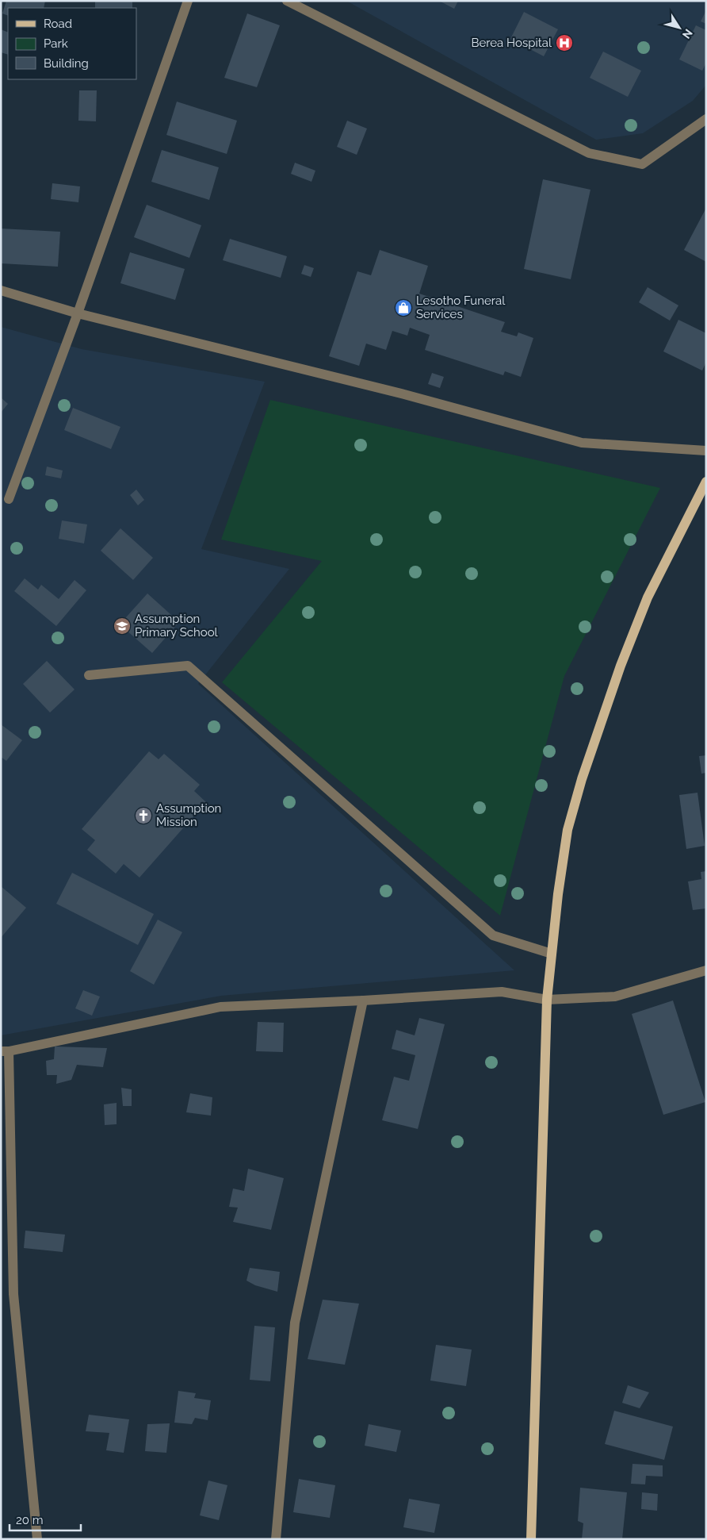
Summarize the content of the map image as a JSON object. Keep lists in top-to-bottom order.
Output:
{
  "places": {
    "hospital": ["Berea Hospital"],
    "shop": ["Lesotho Funeral Services"],
    "school or university": ["Assumption Primary School"],
    "church": ["Assumption Mission"]
  },
  "legend": ["Road", "Park", "Building"],
  "scale_bar": "20 m",
  "north": "bottom right"
}
